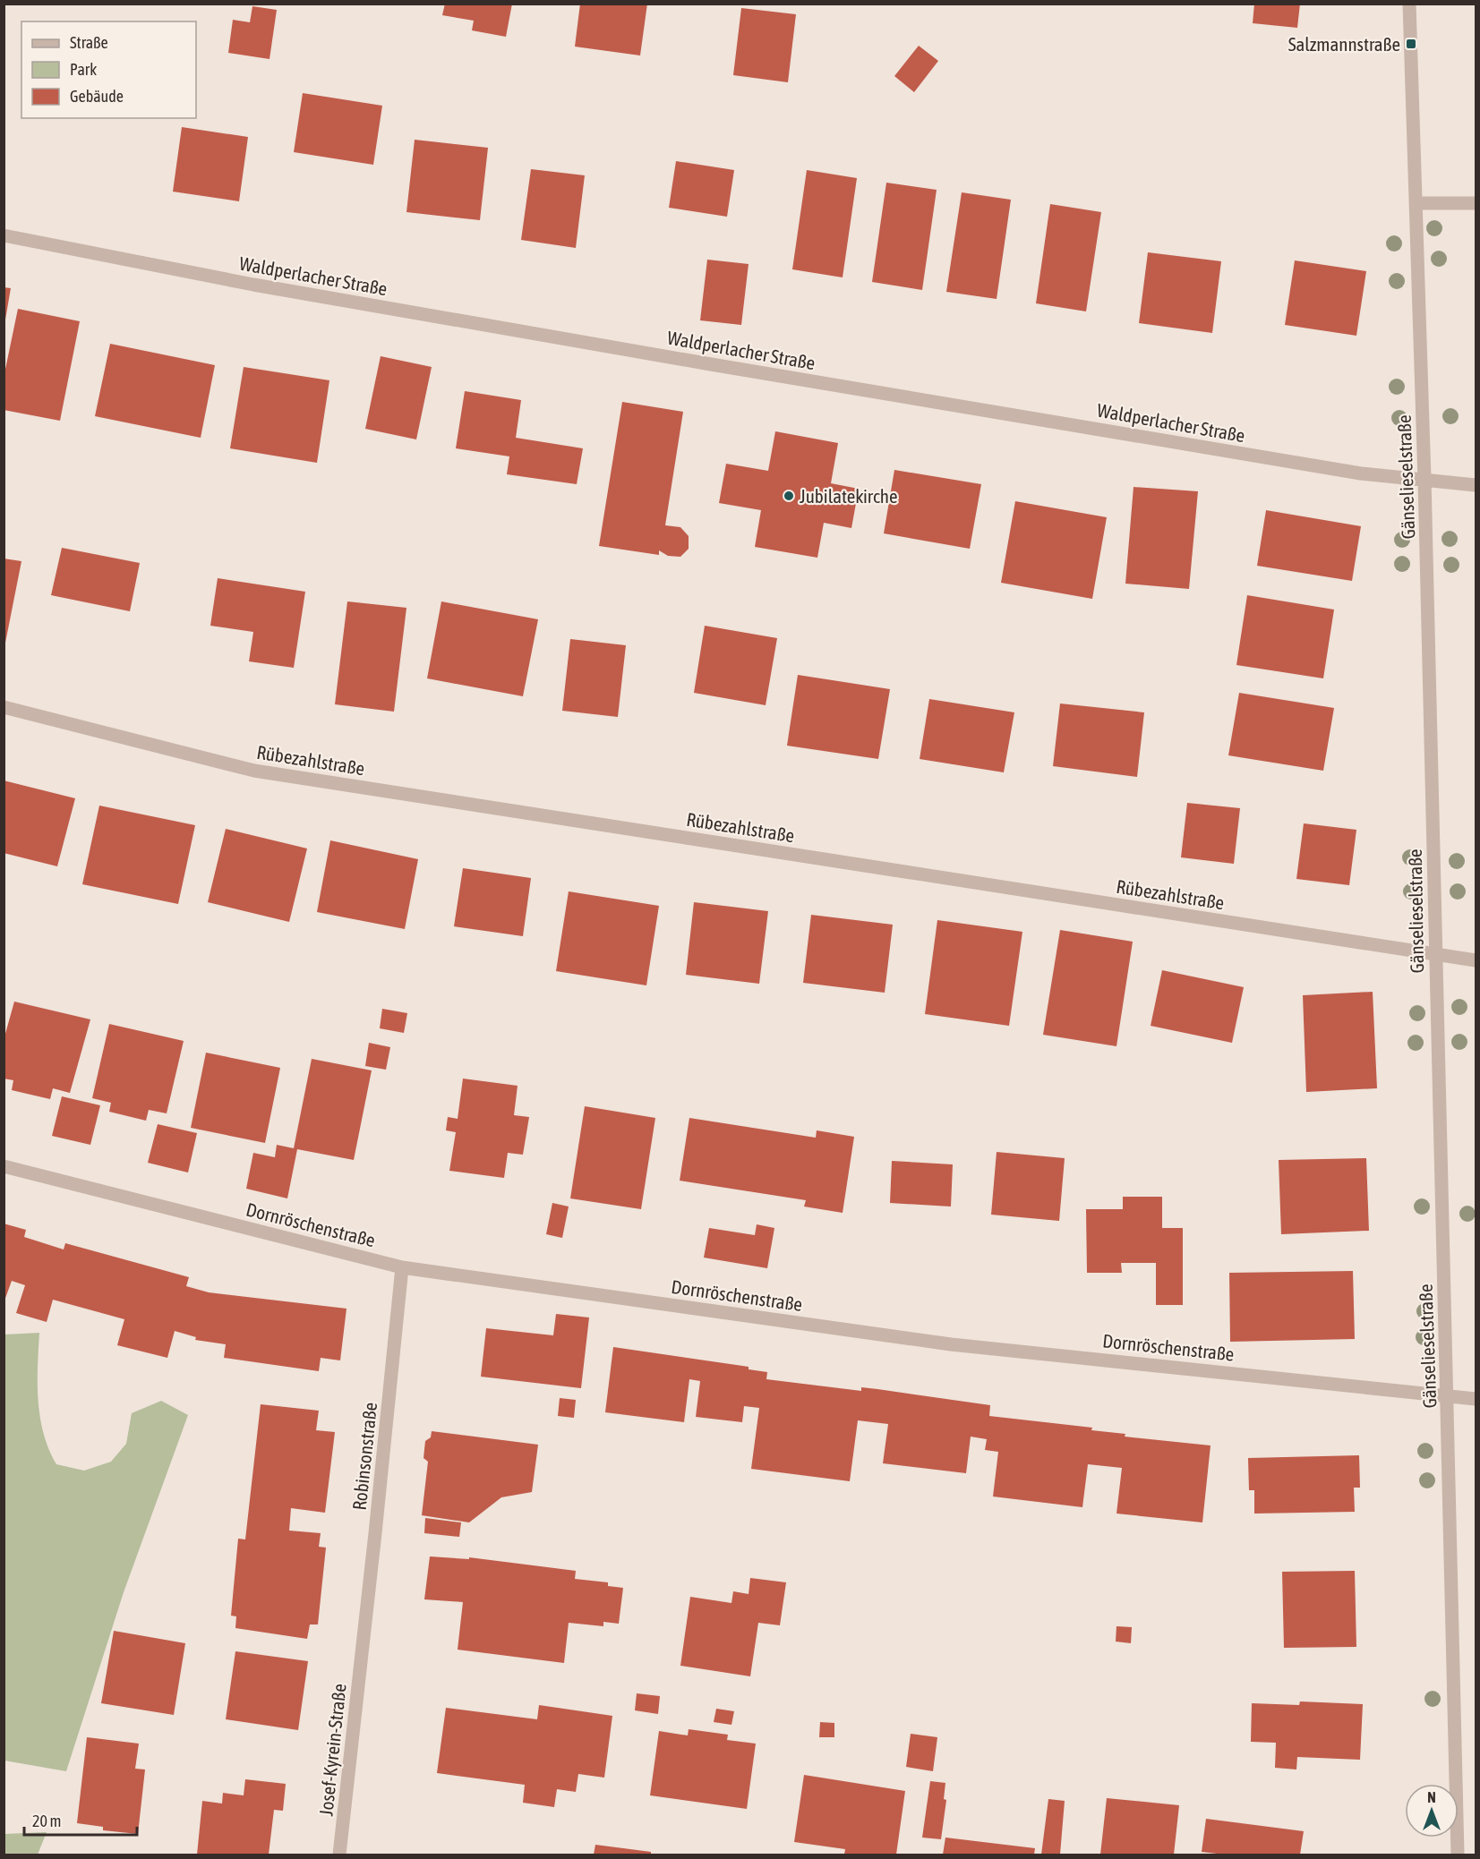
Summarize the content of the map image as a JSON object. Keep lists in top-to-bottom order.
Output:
{
  "streets": {
    "street": [
      "Waldperlacher Straße",
      "Gänselieselstraße",
      "Rübezahlstraße",
      "Dornröschenstraße",
      "Robinsonstraße",
      "Josef-Kyrein-Straße"
    ]
  },
  "crossings": [
    ["Waldperlacher Straße", "Gänselieselstraße"],
    ["Gänselieselstraße", "Rübezahlstraße"],
    ["Gänselieselstraße", "Dornröschenstraße"],
    ["Dornröschenstraße", "Robinsonstraße"],
    ["Robinsonstraße", "Josef-Kyrein-Straße"]
  ],
  "places": {
    "transit": ["Salzmannstraße"],
    "other": ["Jubilatekirche"]
  },
  "legend": ["Straße", "Park", "Gebäude"],
  "scale_bar": "20 m",
  "north": "top"
}
